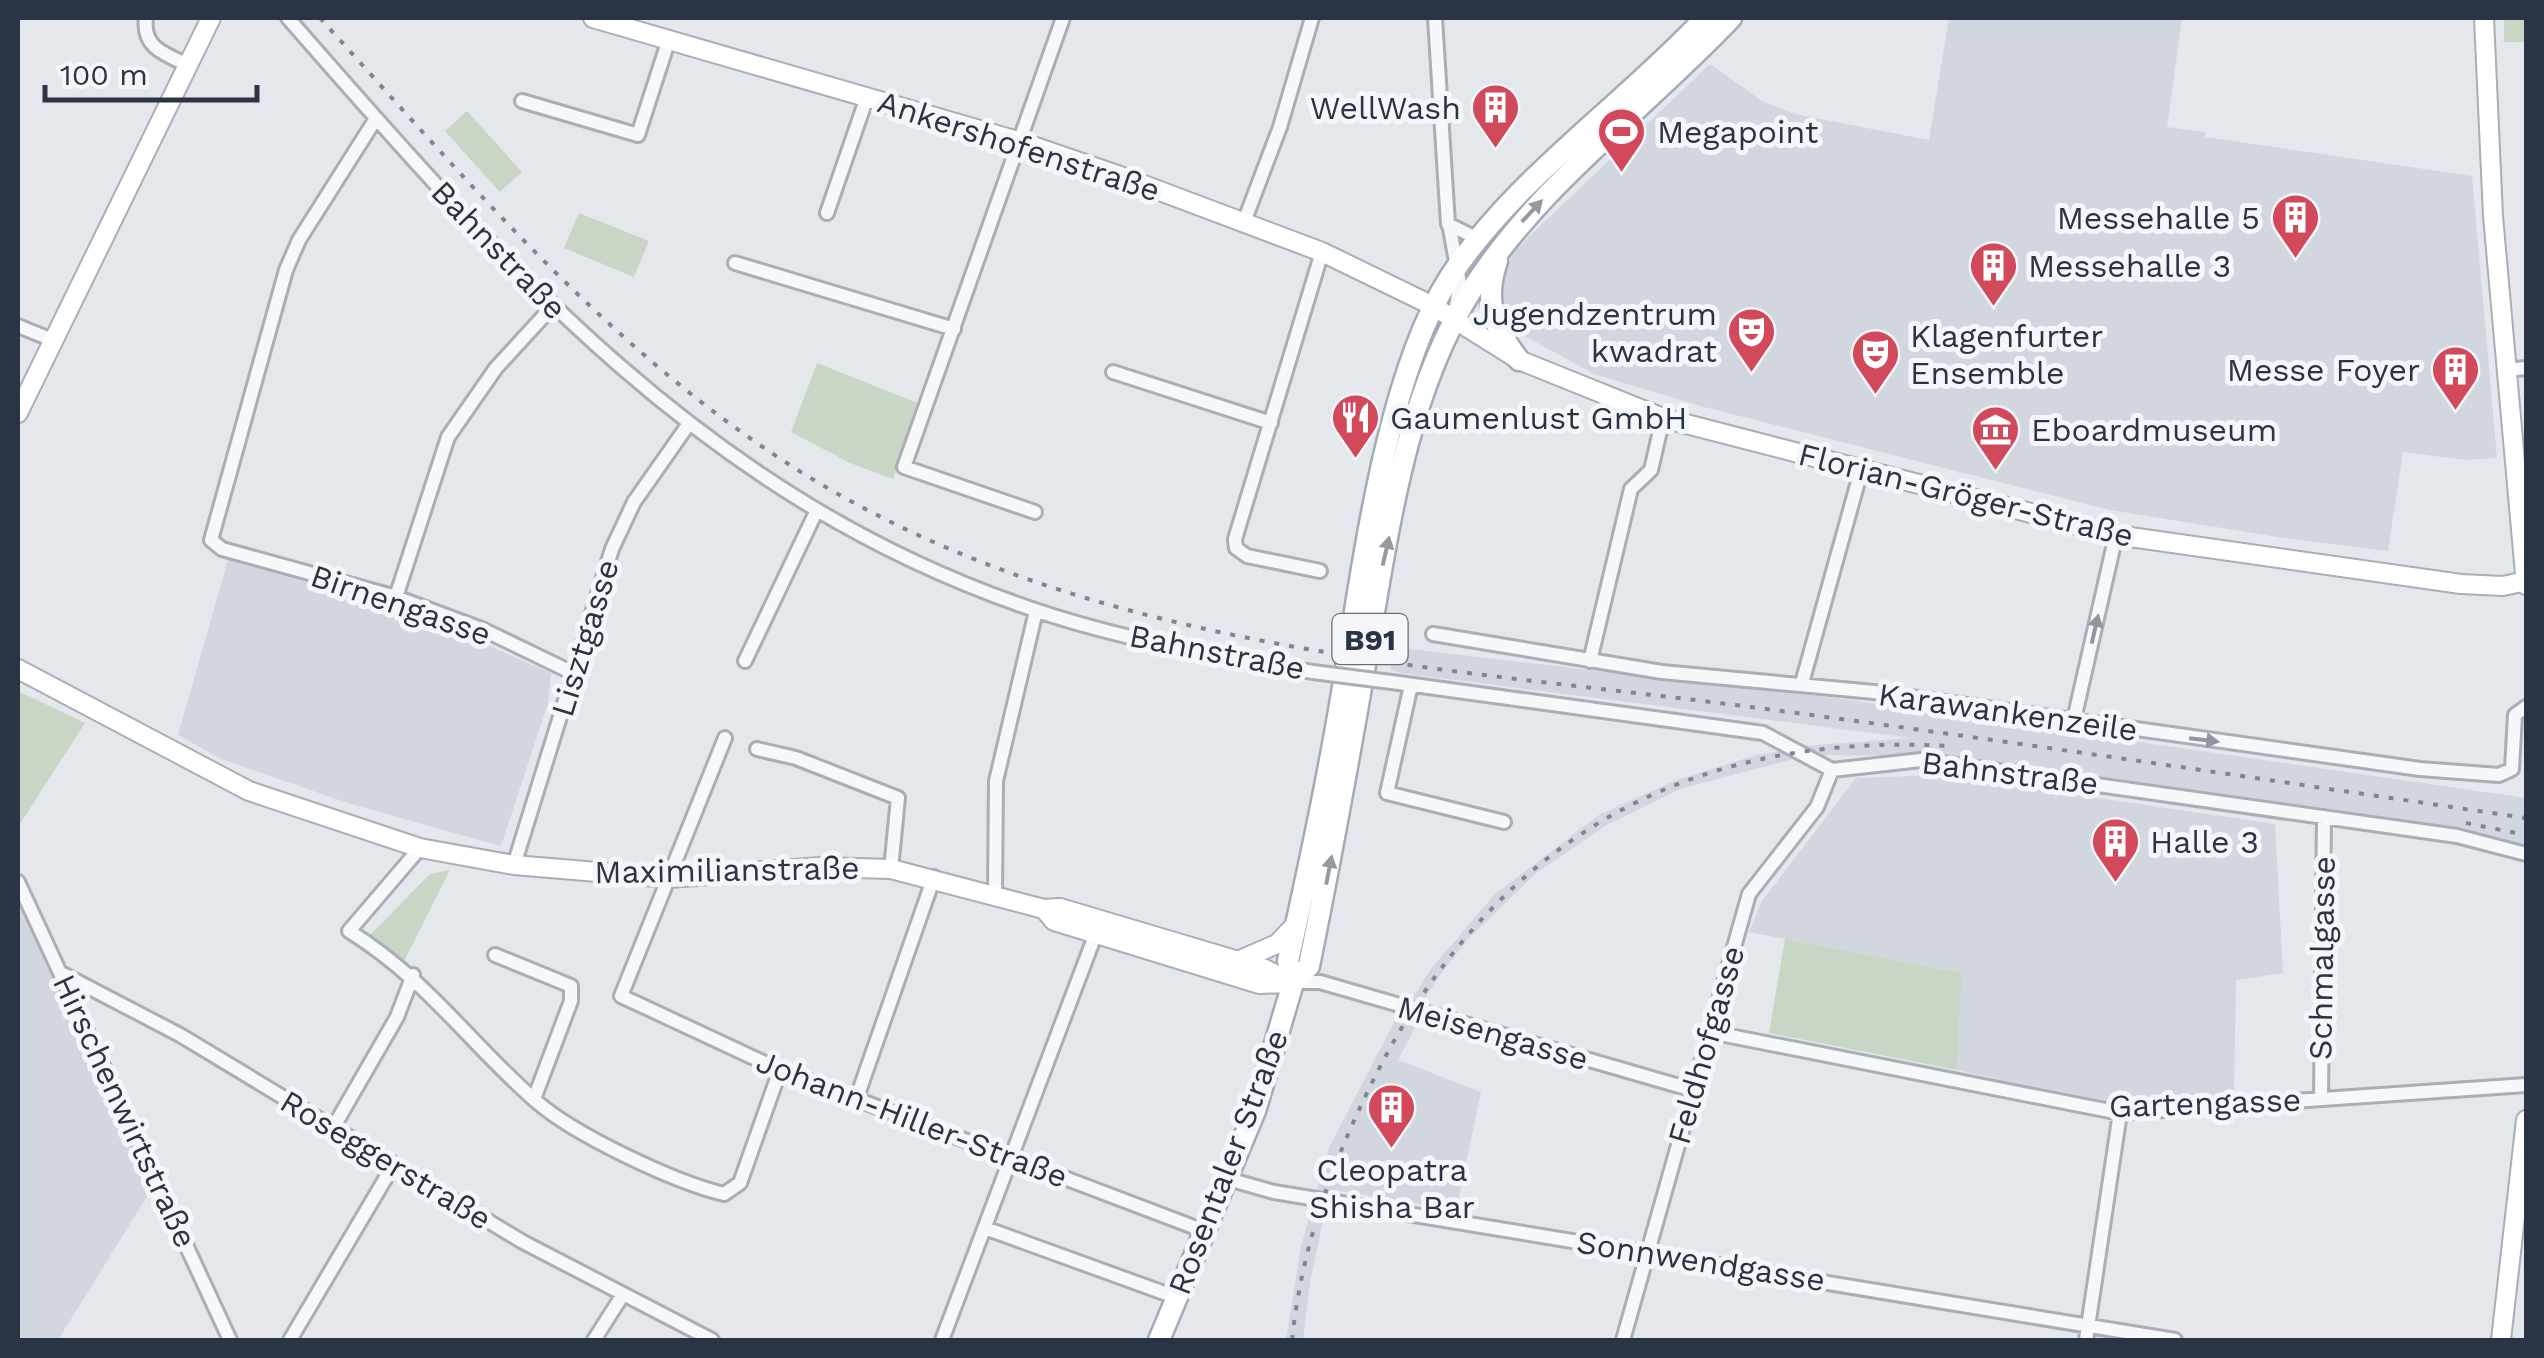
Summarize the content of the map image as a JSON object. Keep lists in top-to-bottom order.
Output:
{
  "streets": {
    "main road": ["B91", "Rosentaler Straße"],
    "street": [
      "Ankershofenstraße",
      "Bahnstraße",
      "Florian-Gröger-Straße",
      "Birnengasse",
      "Lisztgasse",
      "Karawankenzeile",
      "Maximilianstraße",
      "Schmalgasse",
      "Meisengasse",
      "Feldhofgasse",
      "Gartengasse",
      "Hirschenwirtstraße",
      "Johann-Hiller-Straße",
      "Roseggerstraße",
      "Sonnwendgasse"
    ]
  },
  "crossings": [
    ["Ankershofenstraße", "Florian-Gröger-Straße"],
    ["Ankershofenstraße", "B91"],
    ["Bahnstraße", "Birnengasse"],
    ["Bahnstraße", "Lisztgasse"],
    ["Bahnstraße", "Schmalgasse"],
    ["Bahnstraße", "Feldhofgasse"],
    ["Florian-Gröger-Straße", "B91"],
    ["Birnengasse", "Lisztgasse"],
    ["Lisztgasse", "Maximilianstraße"],
    ["Maximilianstraße", "Meisengasse"],
    ["Maximilianstraße", "Johann-Hiller-Straße"],
    ["Maximilianstraße", "Rosentaler Straße"],
    ["Schmalgasse", "Gartengasse"],
    ["Meisengasse", "Feldhofgasse"],
    ["Meisengasse", "Rosentaler Straße"],
    ["Feldhofgasse", "Gartengasse"],
    ["Feldhofgasse", "Sonnwendgasse"],
    ["Hirschenwirtstraße", "Roseggerstraße"],
    ["Johann-Hiller-Straße", "Rosentaler Straße"],
    ["Rosentaler Straße", "Sonnwendgasse"]
  ],
  "one_way": ["Karawankenzeile"],
  "places": {
    "building": [
      "WellWash",
      "Messehalle 5",
      "Messehalle 3",
      "Messe Foyer",
      "Halle 3",
      "Cleopatra Shisha Bar"
    ],
    "sports": ["Megapoint"],
    "theatre": ["Jugendzentrum kwadrat", "Klagenfurter Ensemble"],
    "restaurant": ["Gaumenlust GmbH"],
    "museum": ["Eboardmuseum"]
  },
  "scale_bar": "100 m"
}
